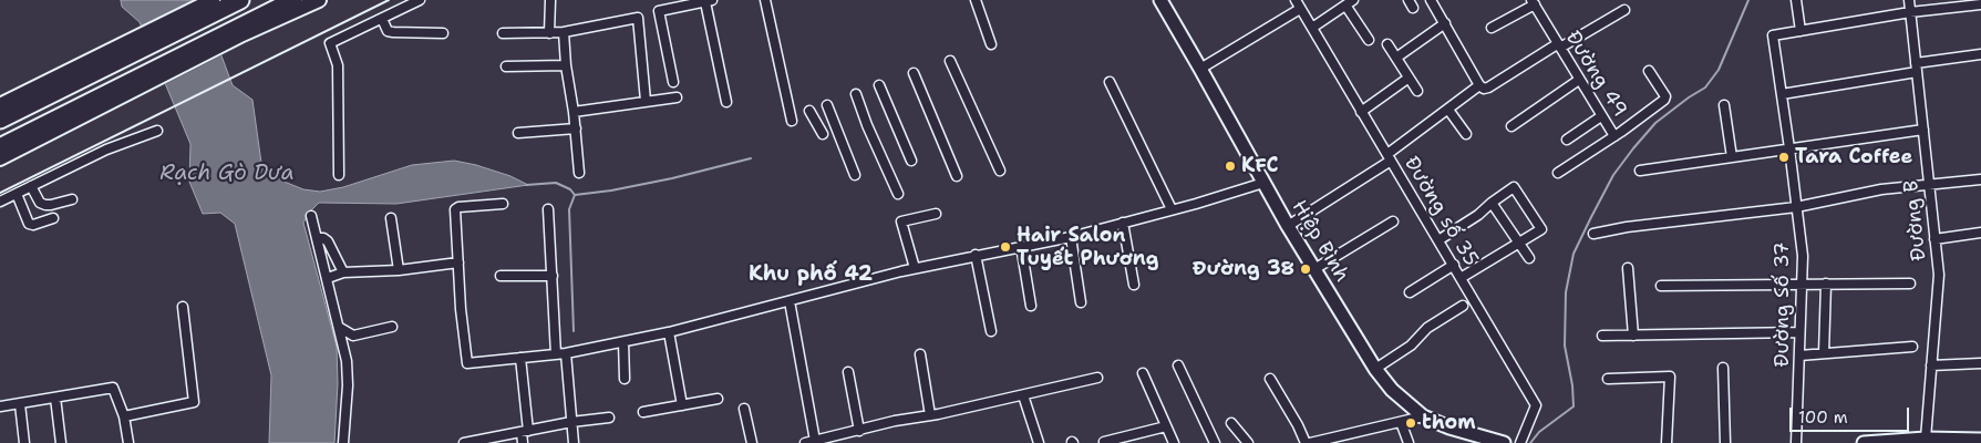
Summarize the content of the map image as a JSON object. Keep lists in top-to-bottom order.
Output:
{
  "streets": {
    "main road": ["Hiệp Bình"],
    "street": [
      "Đường 49",
      "Đường số 35",
      "Đường B",
      "Đường Số 37"
    ]
  },
  "districts": ["Khu phố 42"],
  "water": ["Rạch Gò Dưa"],
  "places": [
    "Tara Coffee",
    "KFC",
    "Hair Salon Tuyết Phương",
    "Đường 38",
    "thom"
  ],
  "scale_bar": "100 m"
}
